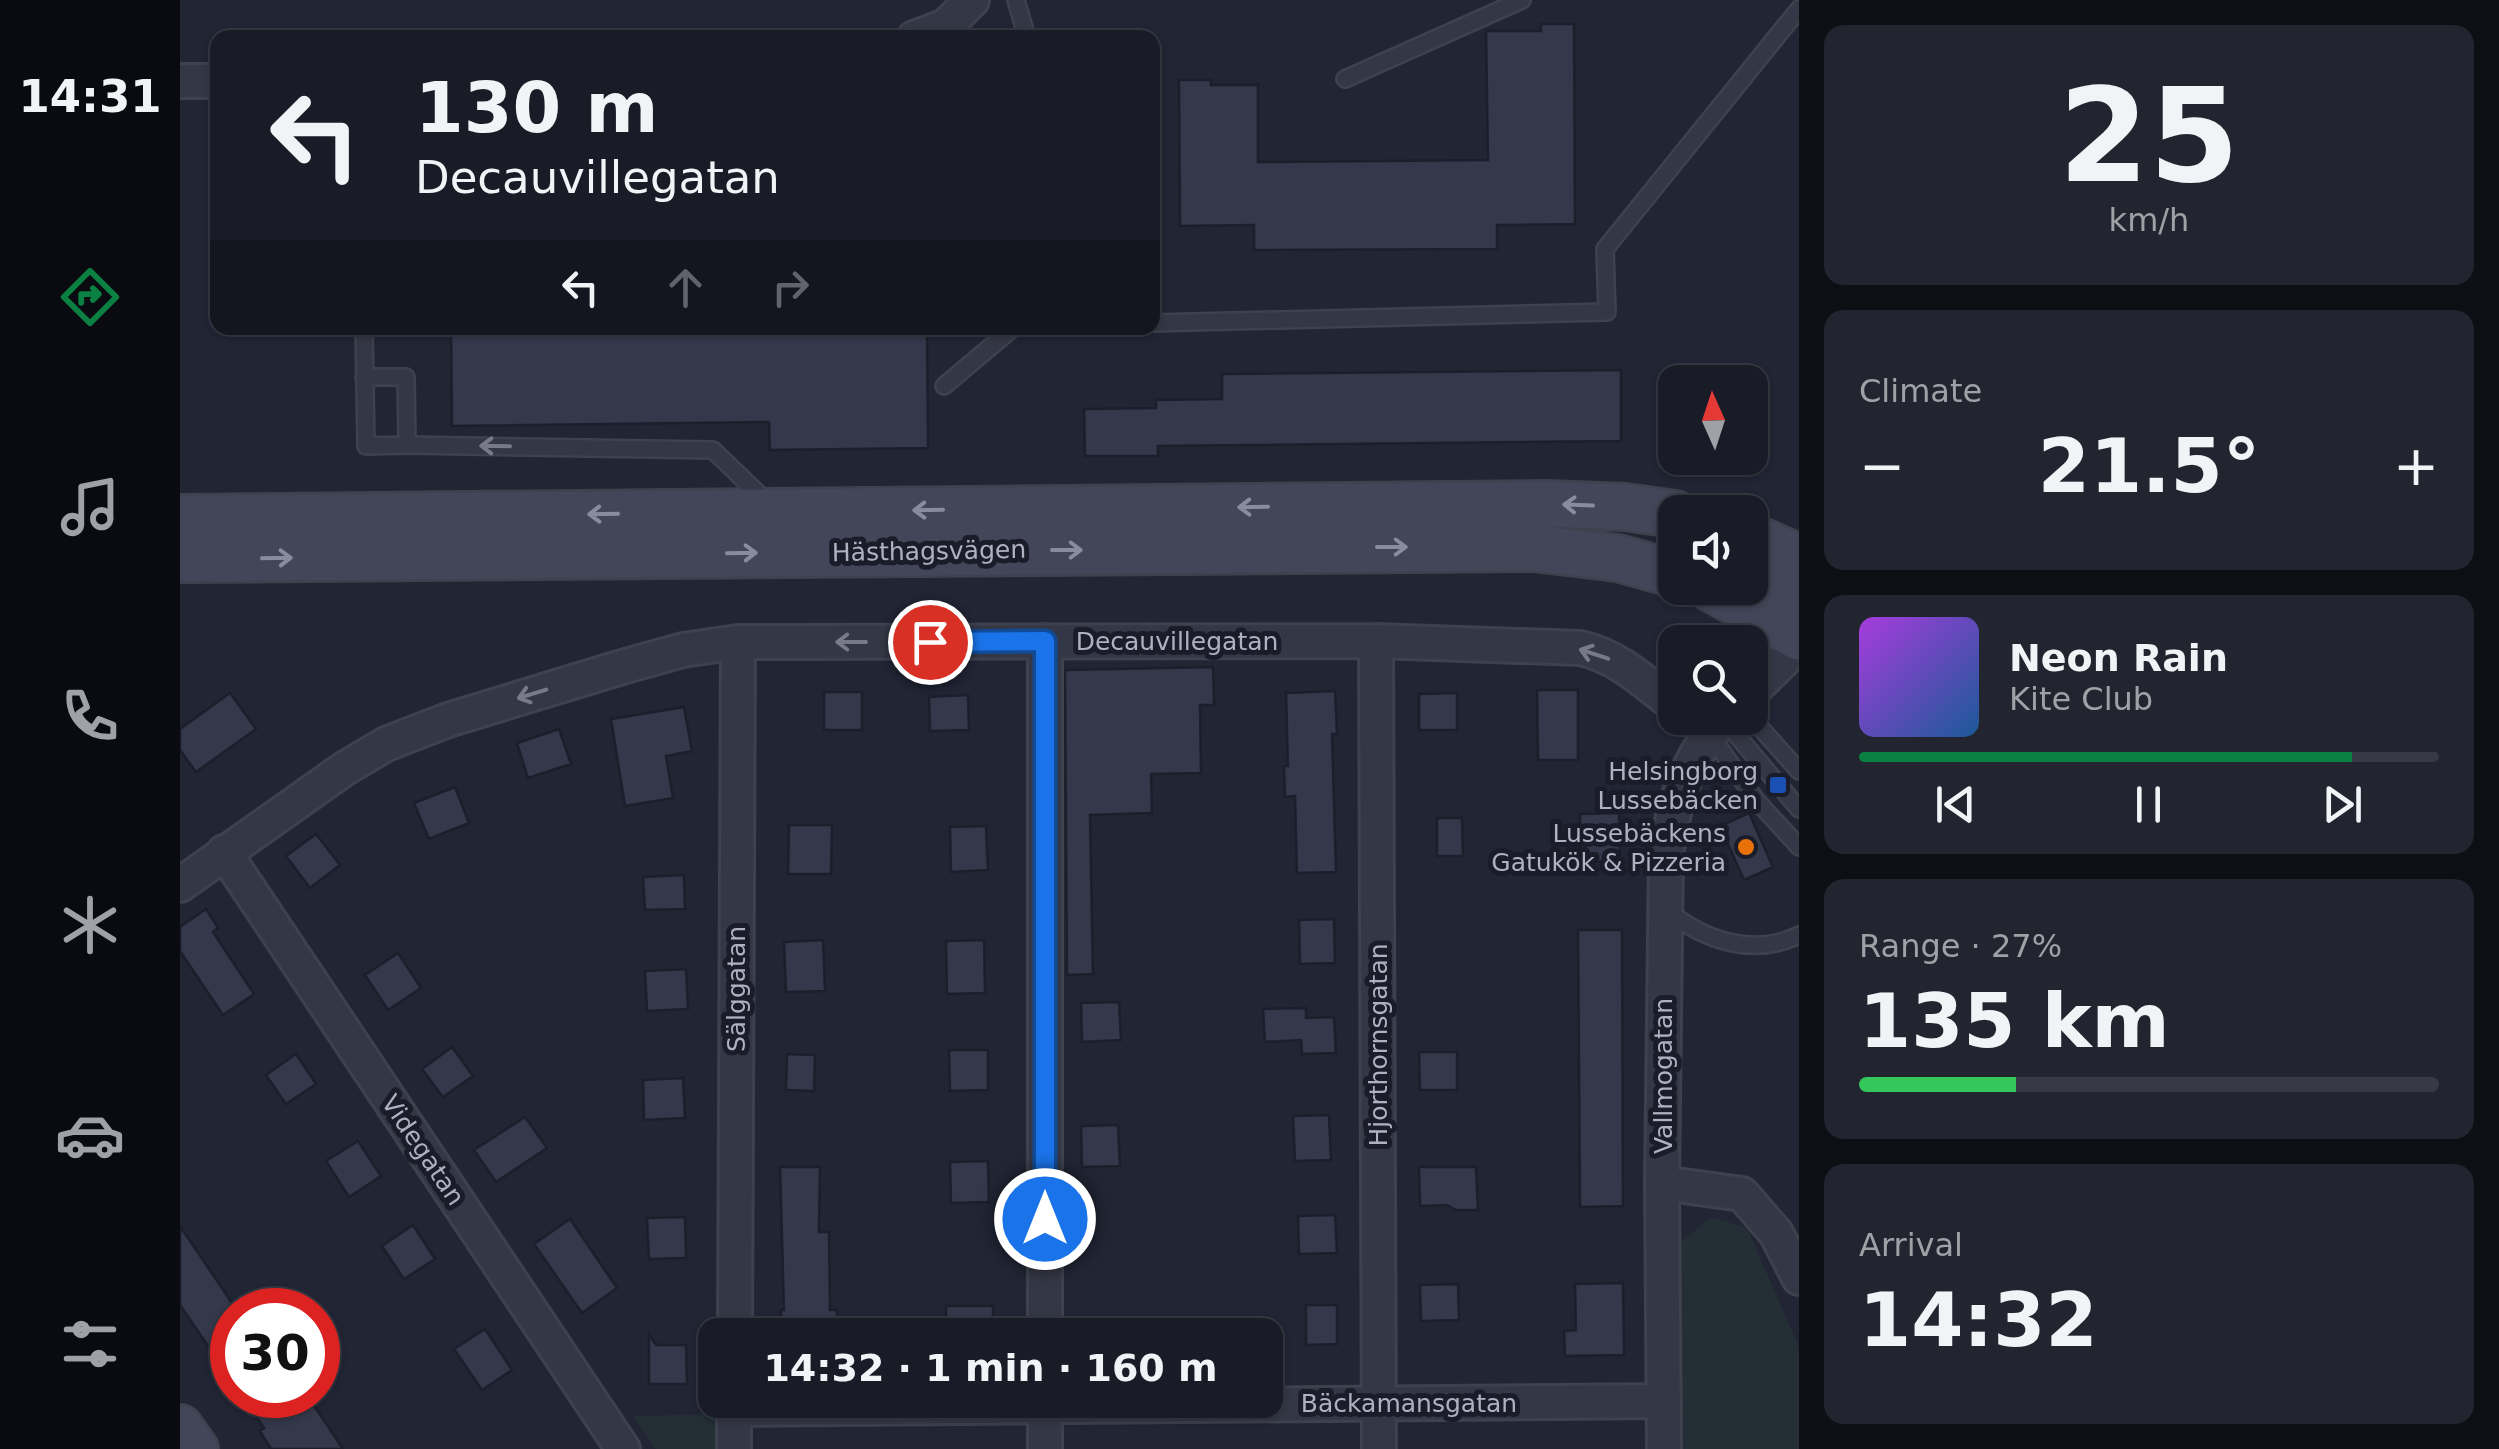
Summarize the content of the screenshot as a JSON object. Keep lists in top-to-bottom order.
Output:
{
  "streets": {
    "main road": ["Hästhagsvägen"],
    "street": [
      "Decauvillegatan",
      "Sälggatan",
      "Hjorthornsgatan",
      "Vallmogatan",
      "Videgatan",
      "Bäckamansgatan"
    ]
  },
  "crossings": [
    ["Decauvillegatan", "Sälggatan"],
    ["Decauvillegatan", "Hjorthornsgatan"],
    ["Decauvillegatan", "Videgatan"],
    ["Hjorthornsgatan", "Bäckamansgatan"],
    ["Vallmogatan", "Bäckamansgatan"]
  ],
  "one_way": ["Decauvillegatan"],
  "places": {
    "transit": ["Helsingborg Lussebäcken"],
    "other": ["Lussebäckens Gatukök & Pizzeria"]
  },
  "north": "top",
  "page": {
    "tabs": "14:31",
    "tile": [
      ["25", "km/h"],
      "Climate",
      ["Range · 27%", "135 km"],
      ["Arrival", "14:32"]
    ],
    "turn": ["130 m", "Decauvillegatan"],
    "heat": ["−", "21.5°", "+"],
    "song": ["Neon Rain", "Kite Club"],
    "limit": "30",
    "trip": "14:32 · 1 min · 160 m"
  }
}
